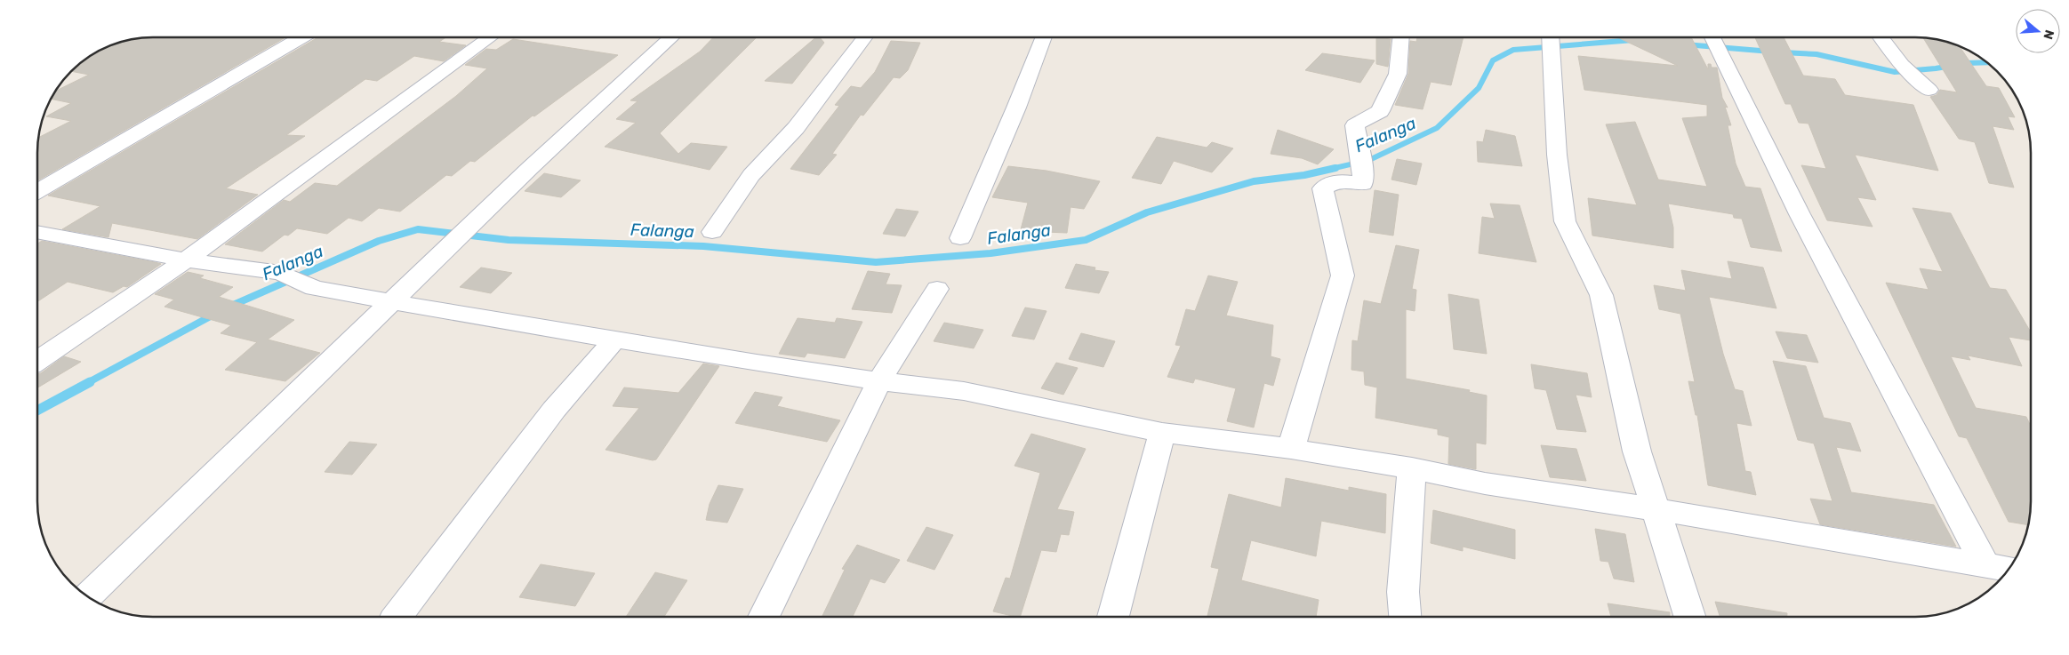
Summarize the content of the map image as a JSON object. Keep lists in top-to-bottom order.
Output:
{
  "water": ["Falanga"],
  "north": "right"
}
